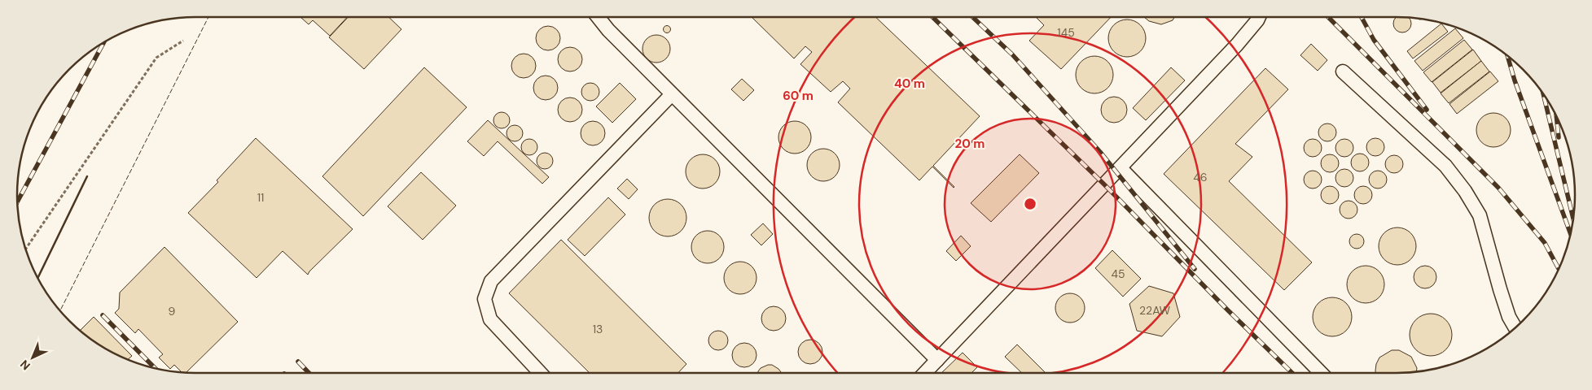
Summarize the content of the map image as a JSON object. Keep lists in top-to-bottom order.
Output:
{
  "house_numbers": [
    "145",
    "46",
    "11",
    "45",
    "22AW",
    "9",
    "13"
  ],
  "north": "bottom left",
  "rings": ["40 m", "60 m", "20 m"]
}
